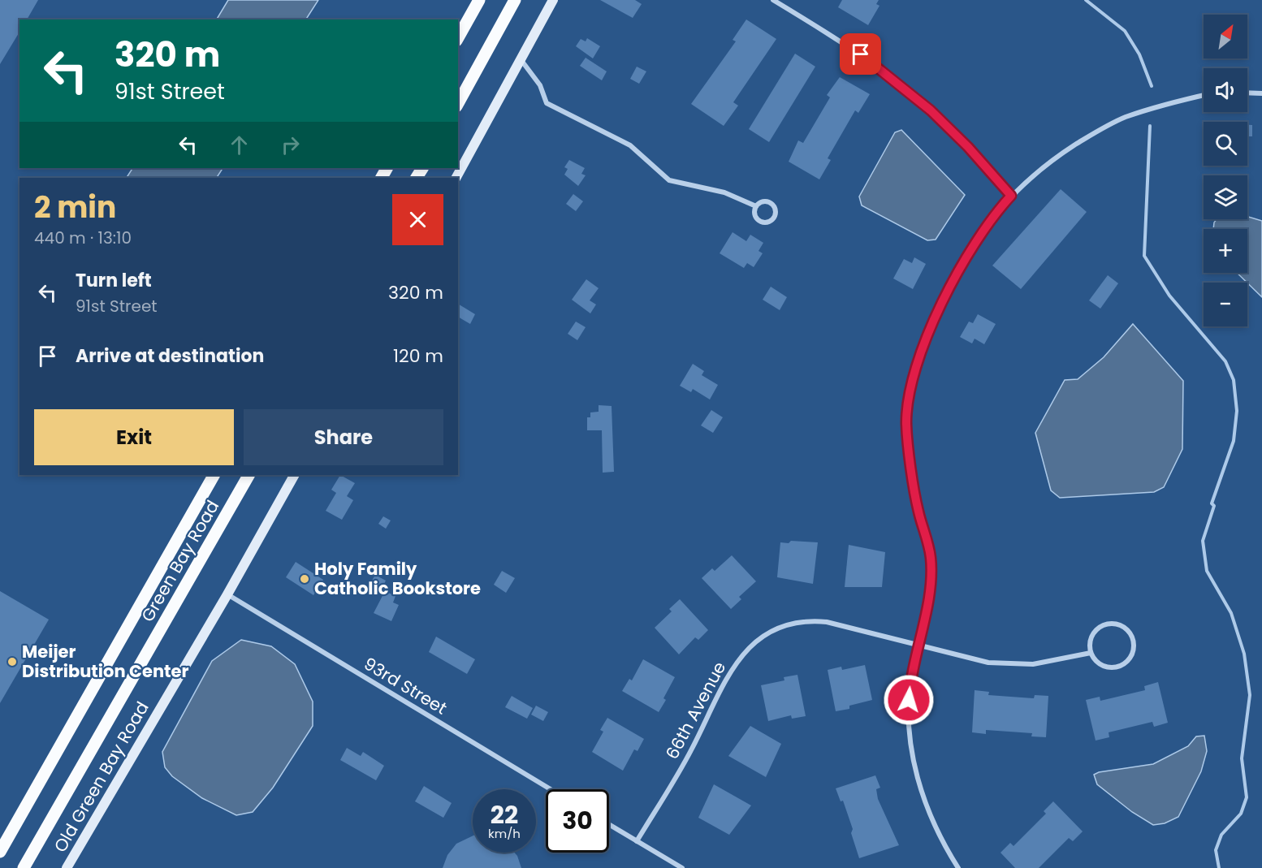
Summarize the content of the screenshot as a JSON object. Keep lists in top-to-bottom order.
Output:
{
  "streets": {
    "main road": ["Green Bay Road"],
    "street": ["93rd Street", "66th Avenue", "Old Green Bay Road"]
  },
  "crossings": [
    ["93rd Street", "Old Green Bay Road"]
  ],
  "places": ["Holy Family Catholic Bookstore", "Meijer Distribution Center"],
  "north": "top right",
  "page": {
    "map_buttons": ["+", "−"],
    "turn": ["320 m", "91st Street"],
    "heading": ["2 min", "440 m · 13:10"],
    "list": [
      {
        "name": "Turn left",
        "note": "91st Street",
        "value": "320 m"
      },
      {
        "name": "Arrive at destination",
        "value": "120 m"
      }
    ],
    "buttons": ["Exit", "Share"],
    "speed": "22 km/h",
    "limit": "30"
  }
}
